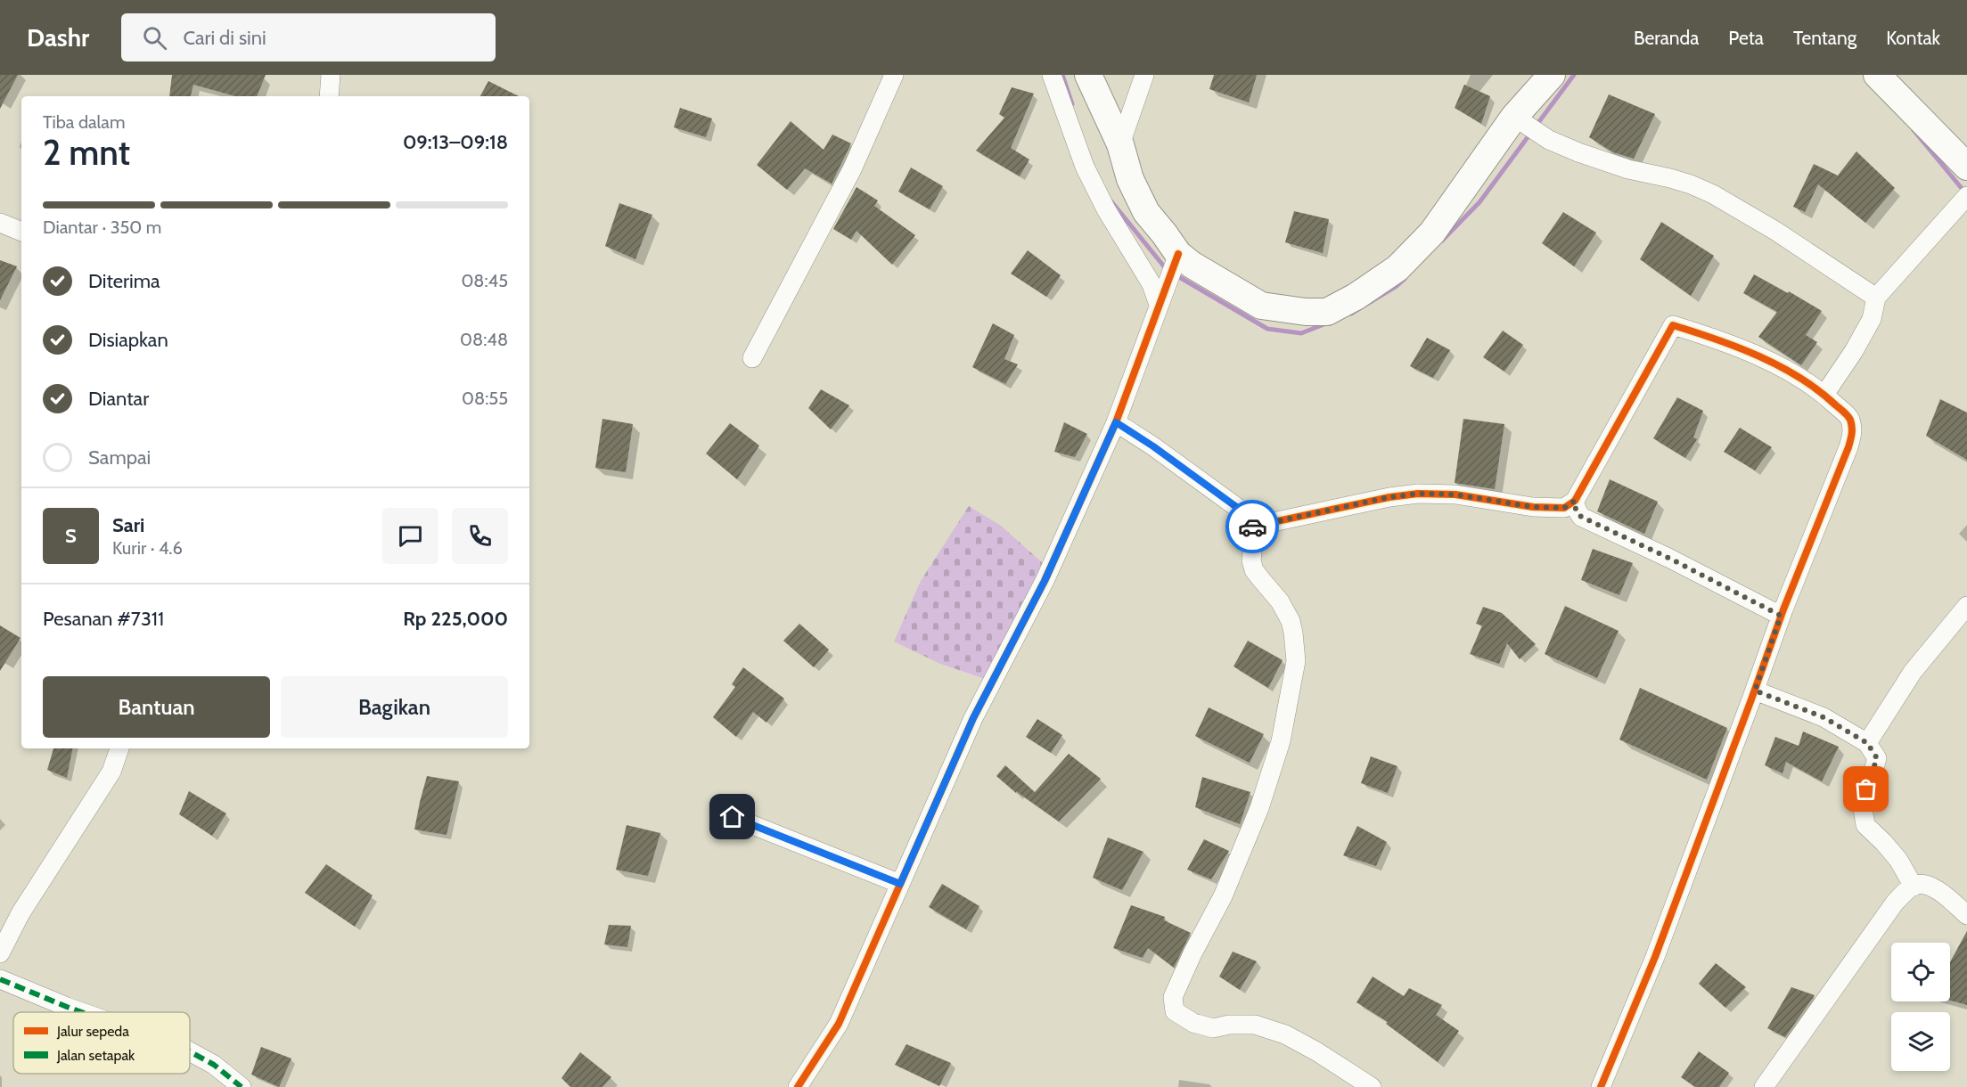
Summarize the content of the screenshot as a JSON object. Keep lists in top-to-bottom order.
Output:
{
  "legend": ["Jalur sepeda", "Jalan setapak"],
  "page": {
    "header": "Dashr",
    "search": "Cari di sini",
    "nav": [
      "Beranda",
      "Peta",
      "Tentang",
      "Kontak"
    ],
    "heading": ["2 mnt", "Tiba dalam", "09:13–09:18"],
    "panel": [
      "Sari",
      "Kurir · 4.6",
      "Pesanan #7311",
      "Rp 225,000"
    ],
    "bar": "Diantar · 350 m",
    "list": [
      ["Diterima", "08:45"],
      ["Disiapkan", "08:48"],
      ["Diantar", "08:55"],
      "Sampai"
    ],
    "round": "S",
    "buttons": ["Bantuan", "Bagikan"]
  }
}
